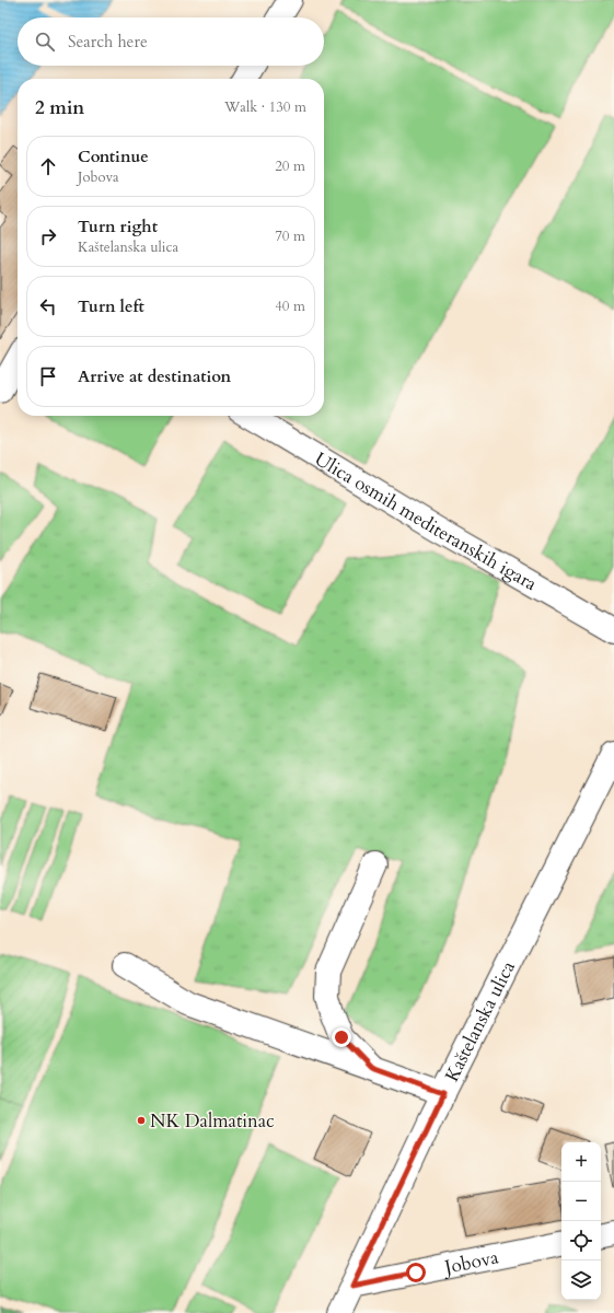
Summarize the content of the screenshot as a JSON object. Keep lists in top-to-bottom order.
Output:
{
  "streets": {
    "street": ["Ulica osmih mediteranskih igara", "Kaštelanska ulica", "Jobova"]
  },
  "crossings": [
    ["Kaštelanska ulica", "Jobova"]
  ],
  "places": ["NK Dalmatinac"],
  "page": {
    "search": "Search here",
    "heading": ["2 min", "Walk · 130 m"],
    "list": [
      ["Continue", "Jobova", "20 m"],
      ["Turn right", "Kaštelanska ulica", "70 m"],
      ["Turn left", "40 m"],
      "Arrive at destination"
    ],
    "map_buttons": ["+", "−"]
  }
}
